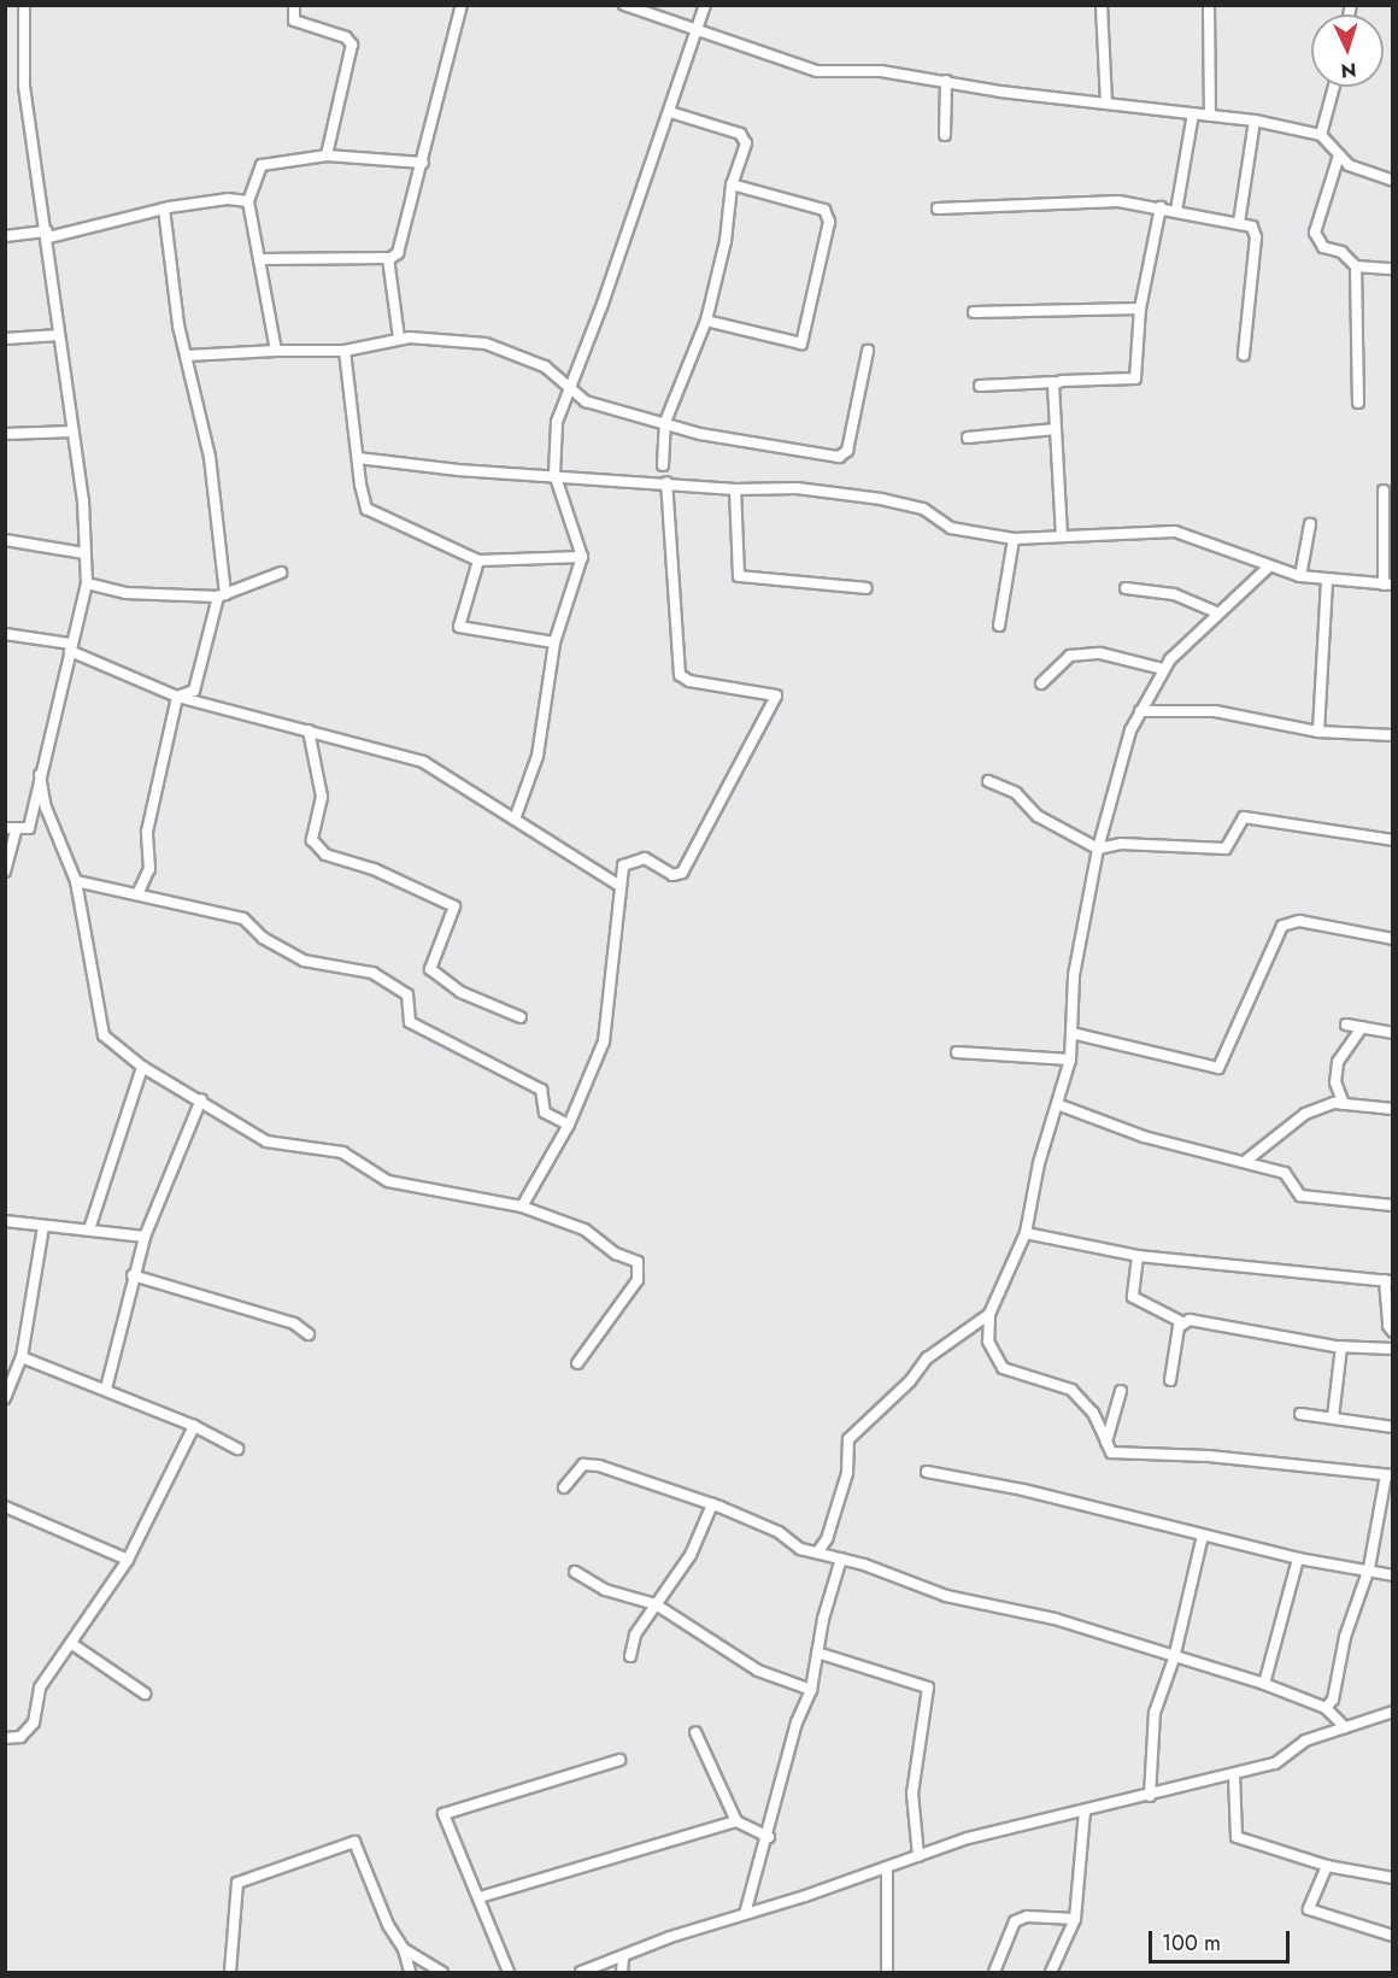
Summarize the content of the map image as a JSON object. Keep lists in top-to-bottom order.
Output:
{
  "scale_bar": "100 m",
  "north": "bottom"
}
